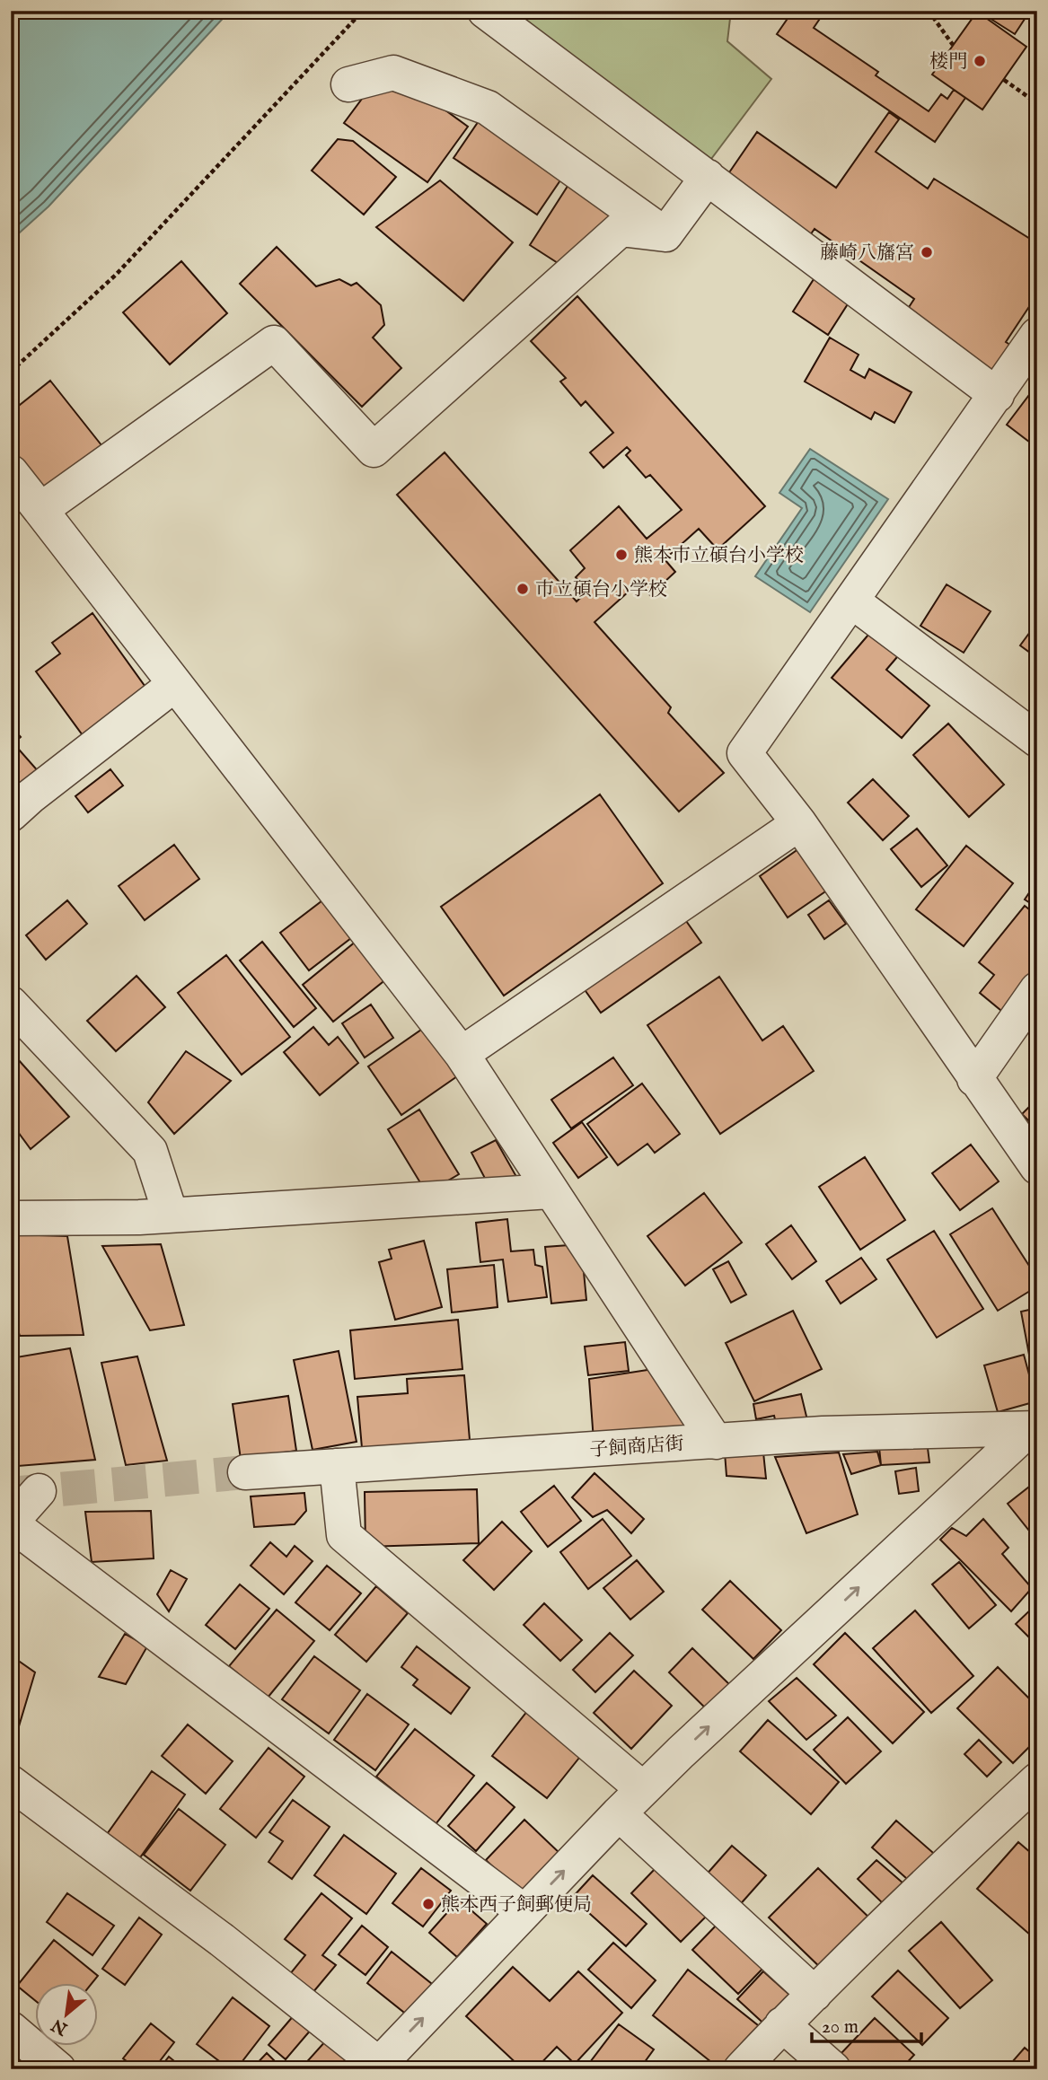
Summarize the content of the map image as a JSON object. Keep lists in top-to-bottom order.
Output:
{
  "streets": {
    "street": ["子飼商店街"]
  },
  "places": [
    "楼門",
    "藤崎八旛宮",
    "熊本市立碩台小学校",
    "市立碩台小学校",
    "熊本西子飼郵便局"
  ],
  "scale_bar": "20 m",
  "north": "bottom left"
}
